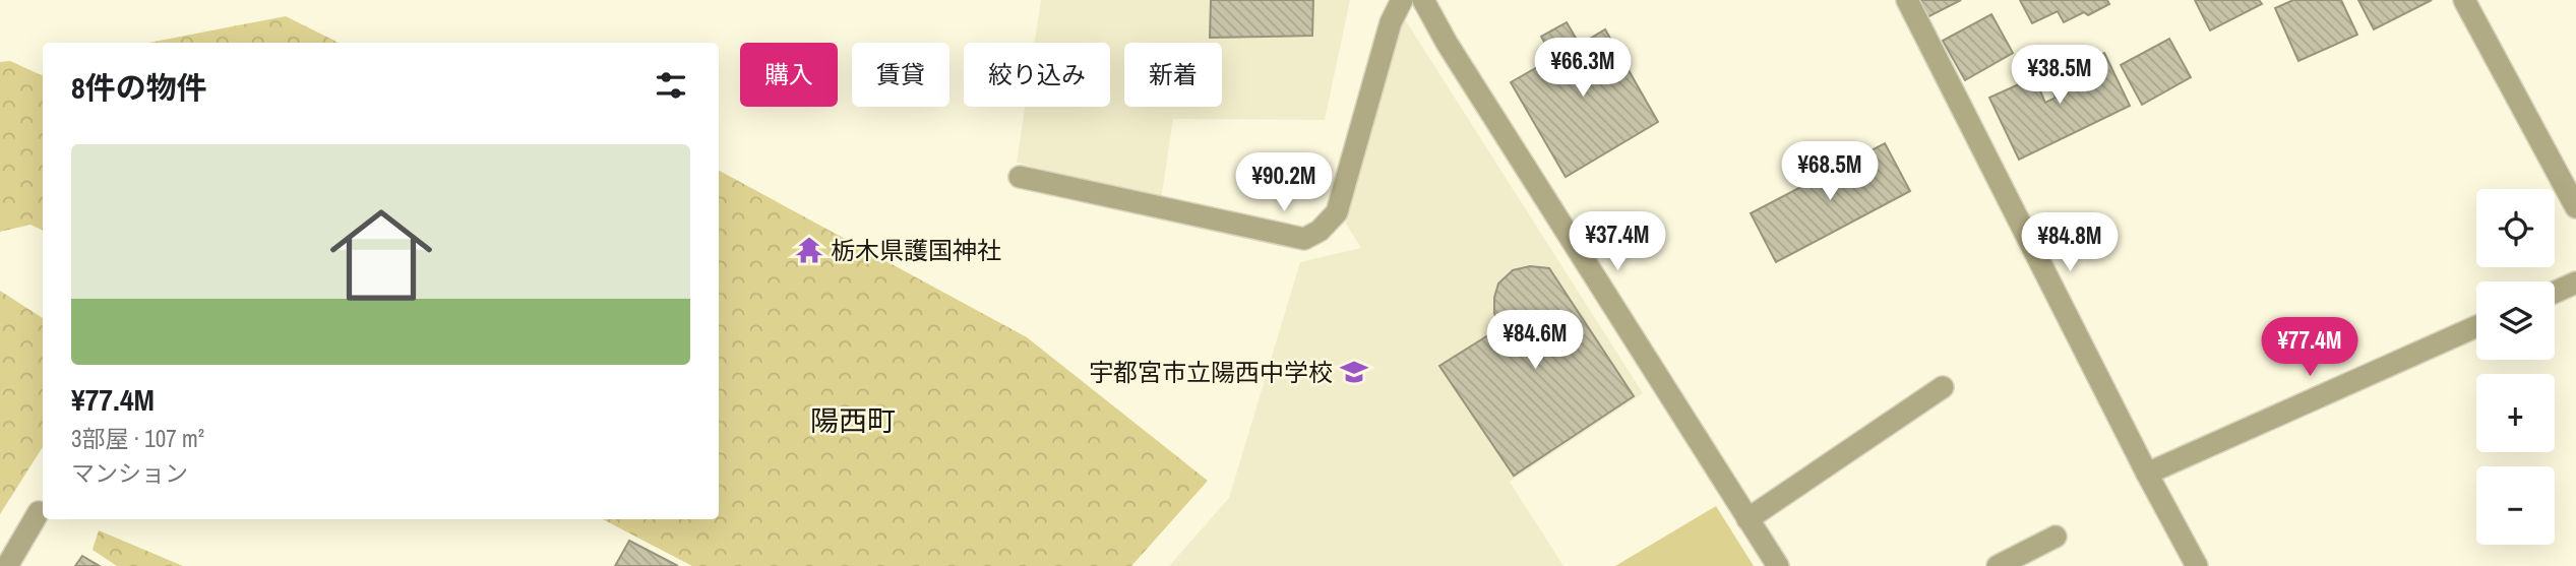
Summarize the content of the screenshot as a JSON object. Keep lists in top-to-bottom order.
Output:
{
  "districts": ["陽西町"],
  "places": {
    "temple": ["栃木県護国神社"],
    "school or university": ["宇都宮市立陽西中学校"]
  },
  "page": {
    "price": [
      "¥66.3M",
      "¥38.5M",
      "¥68.5M",
      "¥90.2M",
      "¥37.4M",
      "¥84.8M",
      "¥84.6M",
      "¥77.4M"
    ],
    "chip": [
      "購入",
      "賃貸",
      "絞り込み",
      "新着"
    ],
    "heading": "8件の物件",
    "list": [
      {
        "name": "¥77.4M",
        "note": "3部屋 · 107 m² · マンション"
      }
    ],
    "map_buttons": ["+", "−"]
  }
}
